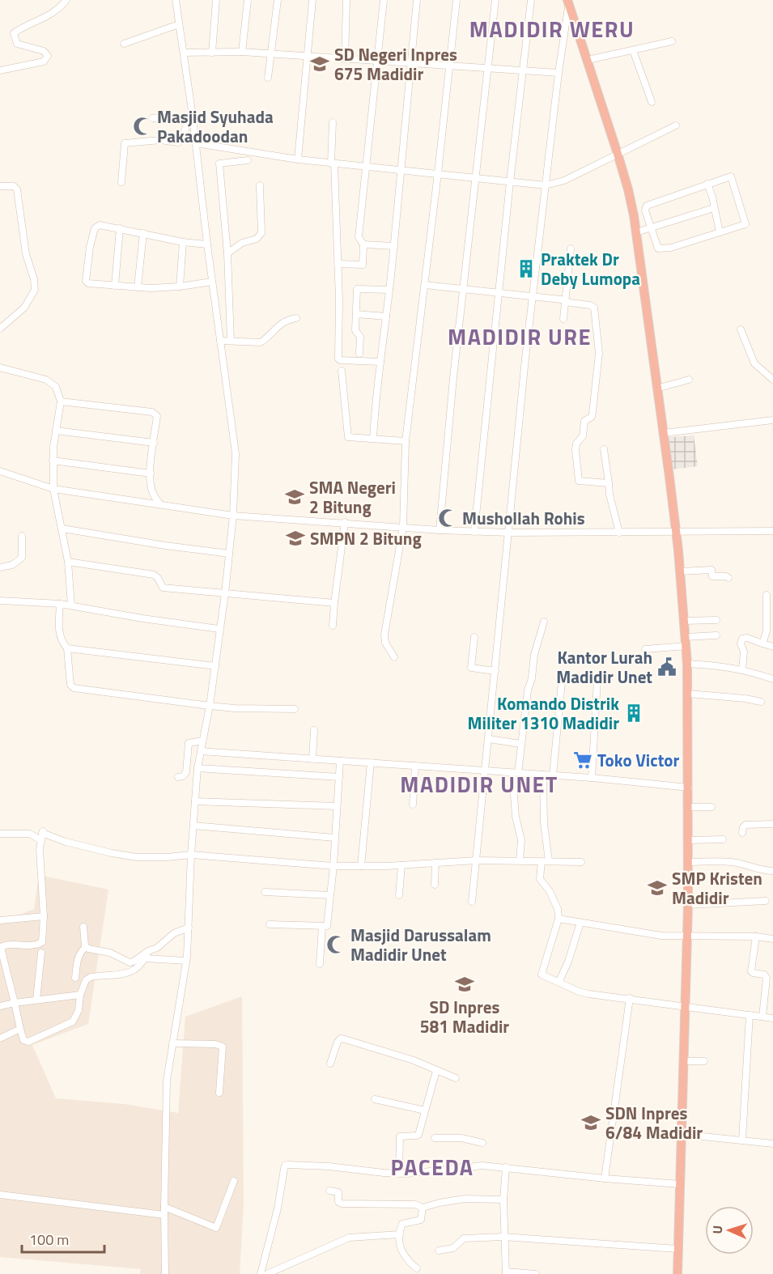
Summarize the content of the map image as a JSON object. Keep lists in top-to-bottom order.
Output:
{
  "districts": [
    "MADIDIR WERU",
    "MADIDIR URE",
    "MADIDIR UNET",
    "PACEDA"
  ],
  "places": {
    "school or university": [
      "SD Negeri Inpres 675 Madidir",
      "SMA Negeri 2 Bitung",
      "SMPN 2 Bitung",
      "SMP Kristen Madidir",
      "SD Inpres 581 Madidir",
      "SDN Inpres 6/84 Madidir"
    ],
    "mosque": ["Masjid Syuhada Pakadoodan", "Mushollah Rohis", "Masjid Darussalam Madidir Unet"],
    "building": ["Praktek Dr Deby Lumopa", "Komando Distrik Militer 1310 Madidir"],
    "public building": ["Kantor Lurah Madidir Unet"],
    "supermarket": ["Toko Victor"]
  },
  "scale_bar": "100 m",
  "north": "left"
}
